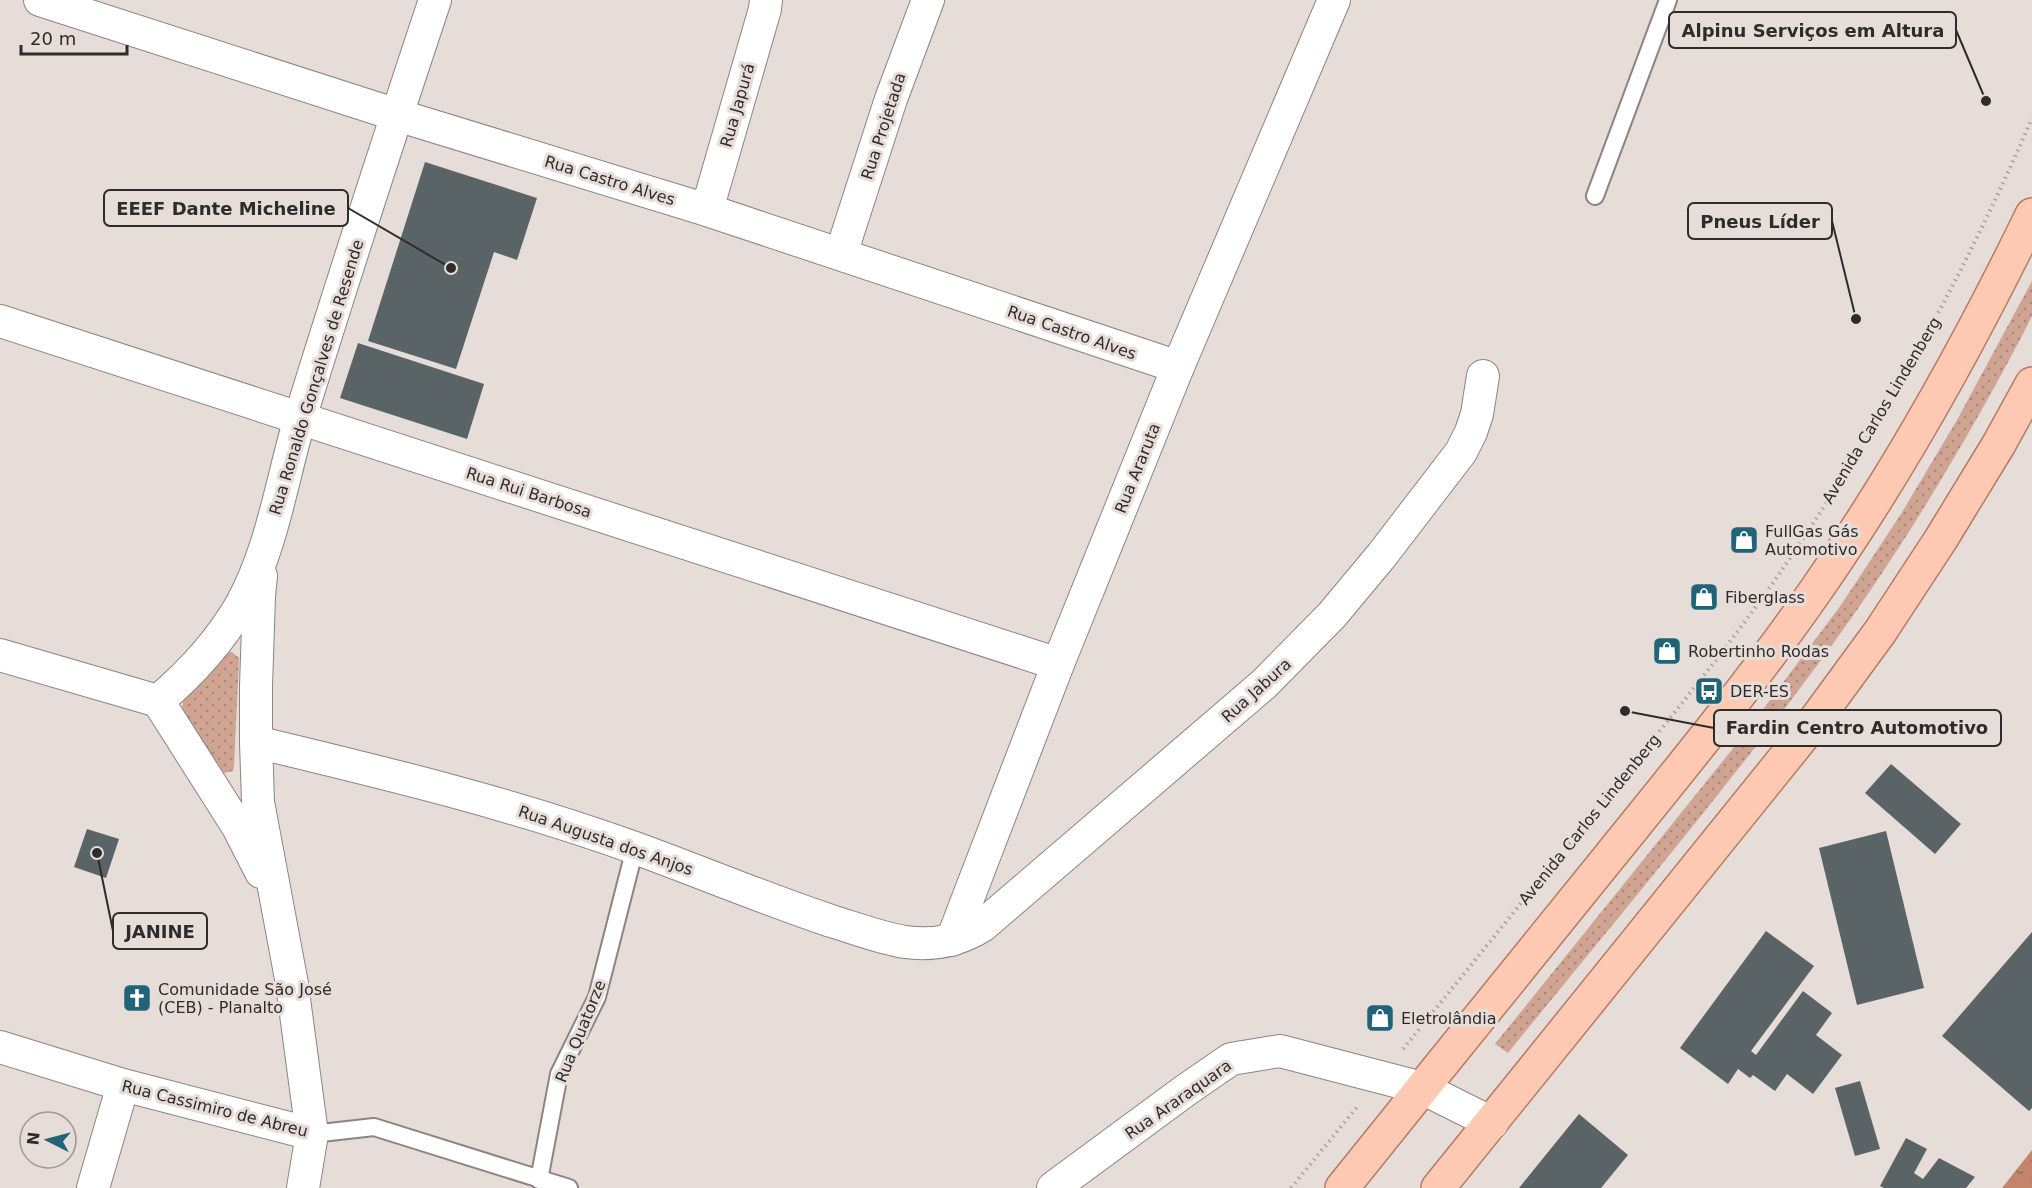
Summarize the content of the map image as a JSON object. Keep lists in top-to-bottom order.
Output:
{
  "streets": {
    "street": [
      "Rua Japurá",
      "Rua Projetada",
      "Rua Castro Alves",
      "Rua Ronaldo Gonçalves de Resende",
      "Rua Araruta",
      "Rua Rui Barbosa",
      "Rua Jabura",
      "Rua Augusta dos Anjos",
      "Rua Araraquara",
      "Rua Cassimiro de Abreu"
    ],
    "lane": ["Rua Quatorze"],
    "path": ["Avenida Carlos Lindenberg"]
  },
  "crossings": [
    ["Rua Japurá", "Rua Castro Alves"],
    ["Rua Projetada", "Rua Castro Alves"],
    ["Rua Castro Alves", "Rua Ronaldo Gonçalves de Resende"],
    ["Rua Castro Alves", "Rua Araruta"],
    ["Rua Ronaldo Gonçalves de Resende", "Rua Rui Barbosa"],
    ["Rua Ronaldo Gonçalves de Resende", "Rua Augusta dos Anjos"],
    ["Rua Ronaldo Gonçalves de Resende", "Rua Cassimiro de Abreu"],
    ["Avenida Carlos Lindenberg", "Rua Araraquara"],
    ["Rua Araruta", "Rua Rui Barbosa"],
    ["Rua Araruta", "Rua Jabura"],
    ["Rua Araruta", "Rua Augusta dos Anjos"],
    ["Rua Jabura", "Rua Augusta dos Anjos"],
    ["Rua Augusta dos Anjos", "Rua Quatorze"],
    ["Rua Quatorze", "Rua Cassimiro de Abreu"]
  ],
  "places": {
    "other": [
      "Alpinu Serviços em Altura",
      "EEEF Dante Micheline",
      "Pneus Líder",
      "Fardin Centro Automotivo",
      "JANINE"
    ],
    "shop": [
      "FullGas Gás Automotivo",
      "Fiberglass",
      "Robertinho Rodas",
      "Eletrolândia"
    ],
    "bus stop": ["DER-ES"],
    "church": ["Comunidade São José (CEB) - Planalto"]
  },
  "scale_bar": "20 m",
  "north": "left"
}
